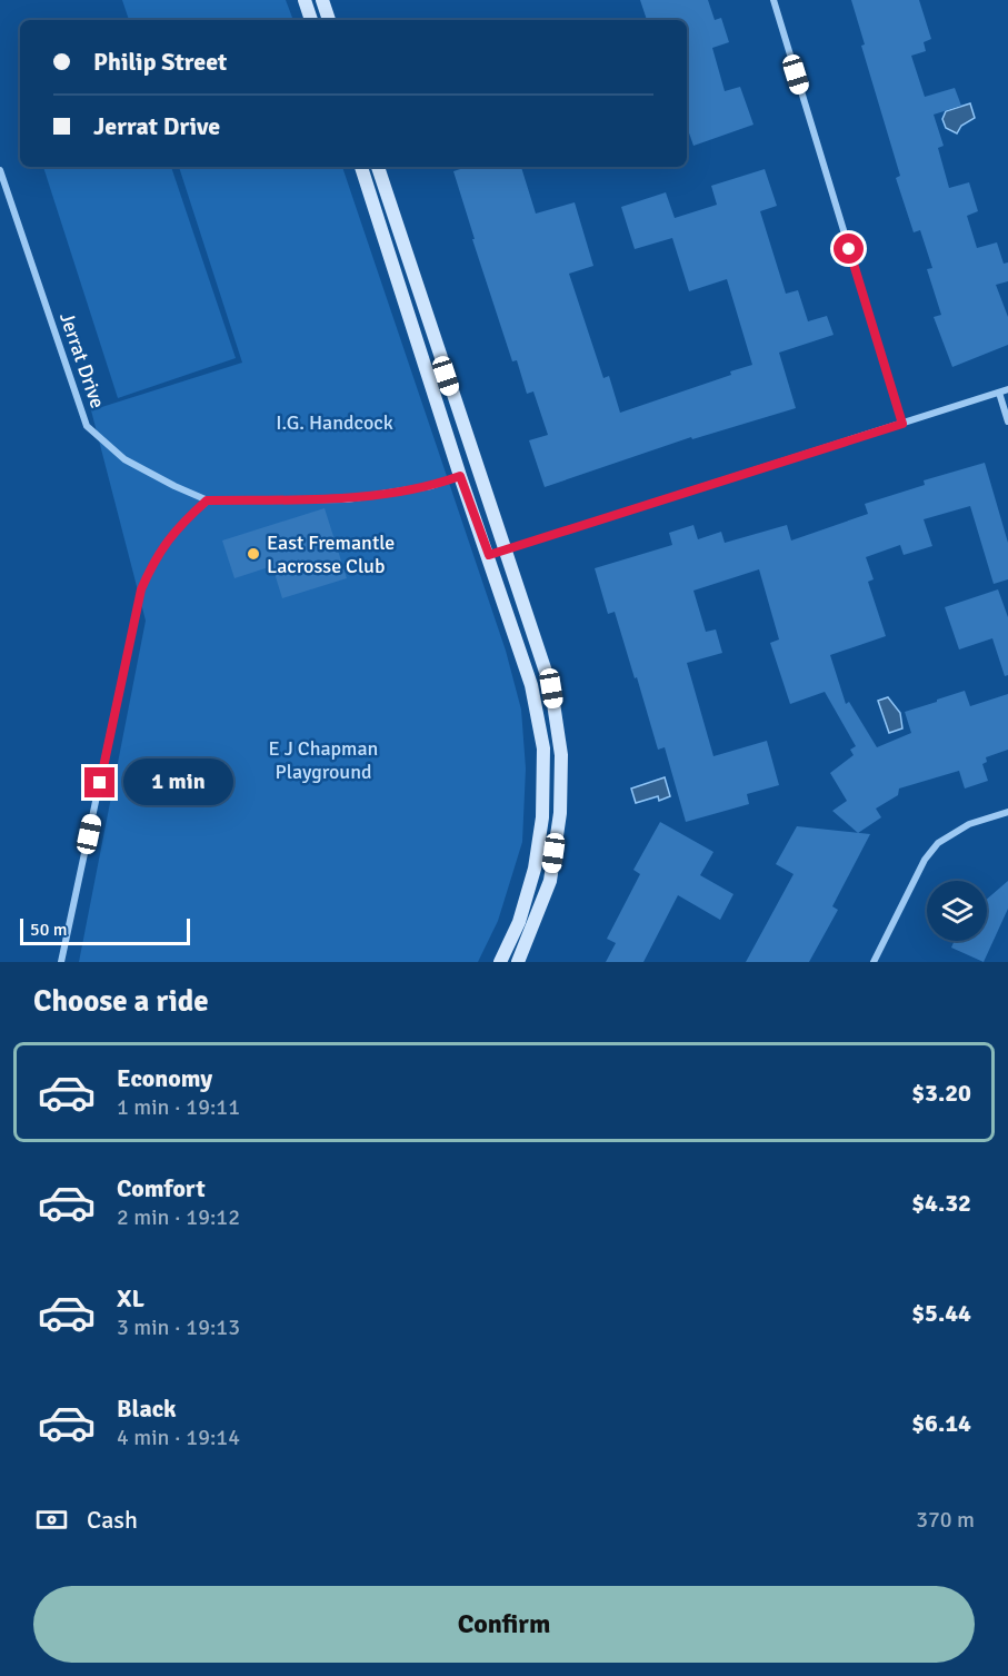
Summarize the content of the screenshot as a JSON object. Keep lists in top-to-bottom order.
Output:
{
  "streets": {
    "street": ["Jerrat Drive"]
  },
  "parks": ["I.G. Handcock", "E J Chapman Playground"],
  "places": ["East Fremantle Lacrosse Club"],
  "scale_bar": "50 m",
  "page": {
    "banner": ["Philip Street", "Jerrat Drive"],
    "bubble": "1 min",
    "scale": "50 m",
    "heading": "Choose a ride",
    "list": [
      {
        "name": "Economy",
        "note": "1 min · 19:11",
        "value": "$3.20"
      },
      {
        "name": "Comfort",
        "note": "2 min · 19:12",
        "value": "$4.32"
      },
      {
        "name": "XL",
        "note": "3 min · 19:13",
        "value": "$5.44"
      },
      {
        "name": "Black",
        "note": "4 min · 19:14",
        "value": "$6.14"
      }
    ],
    "pay": ["Cash", "370 m"],
    "buttons": "Confirm"
  }
}
